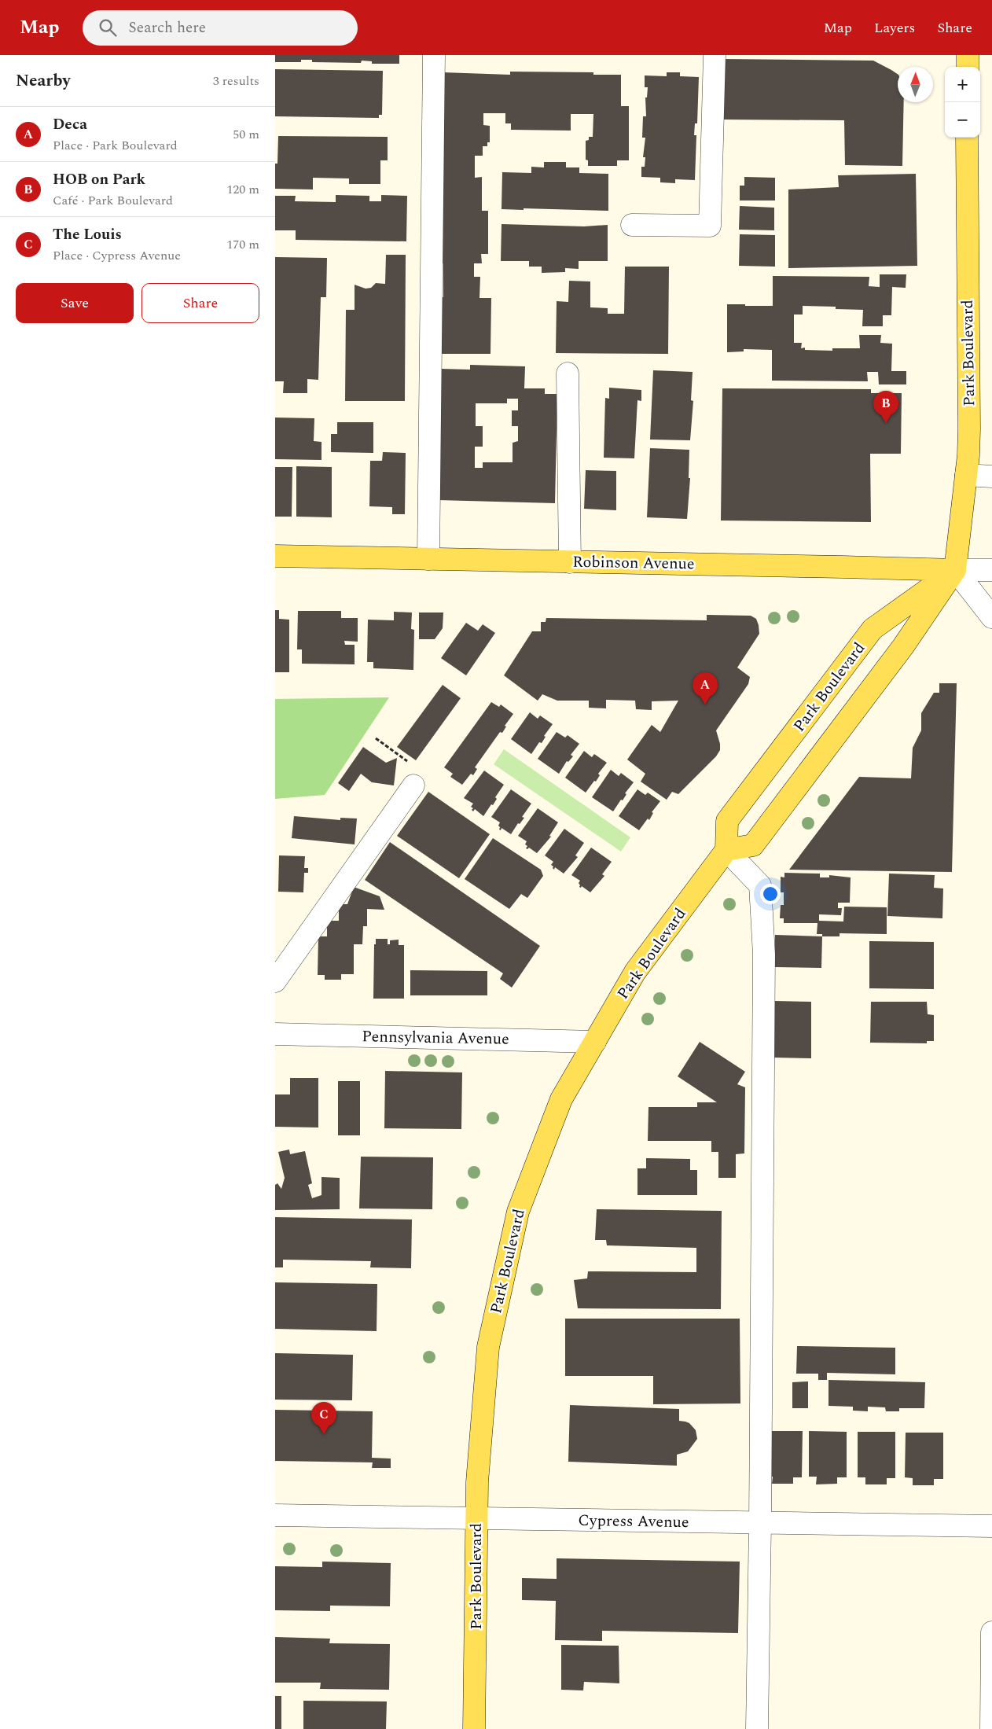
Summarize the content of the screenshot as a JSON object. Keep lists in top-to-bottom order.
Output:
{
  "streets": {
    "main road": ["Park Boulevard", "Robinson Avenue"],
    "street": ["Pennsylvania Avenue", "Cypress Avenue"]
  },
  "crossings": [
    ["Park Boulevard", "Robinson Avenue"],
    ["Park Boulevard", "Pennsylvania Avenue"],
    ["Park Boulevard", "Cypress Avenue"]
  ],
  "north": "top",
  "page": {
    "header": "Map",
    "search": "Search here",
    "nav": ["Map", "Layers", "Share"],
    "heading": ["Nearby", "3 results"],
    "map_buttons": ["+", "−"],
    "list": [
      {
        "mark": "A",
        "name": "Deca",
        "note": "Place · Park Boulevard",
        "value": "50 m"
      },
      {
        "mark": "B",
        "name": "HOB on Park",
        "note": "Café · Park Boulevard",
        "value": "120 m"
      },
      {
        "mark": "C",
        "name": "The Louis",
        "note": "Place · Cypress Avenue",
        "value": "170 m"
      }
    ],
    "buttons": ["Save", "Share"],
    "pins": ["B", "A", "C"]
  }
}
